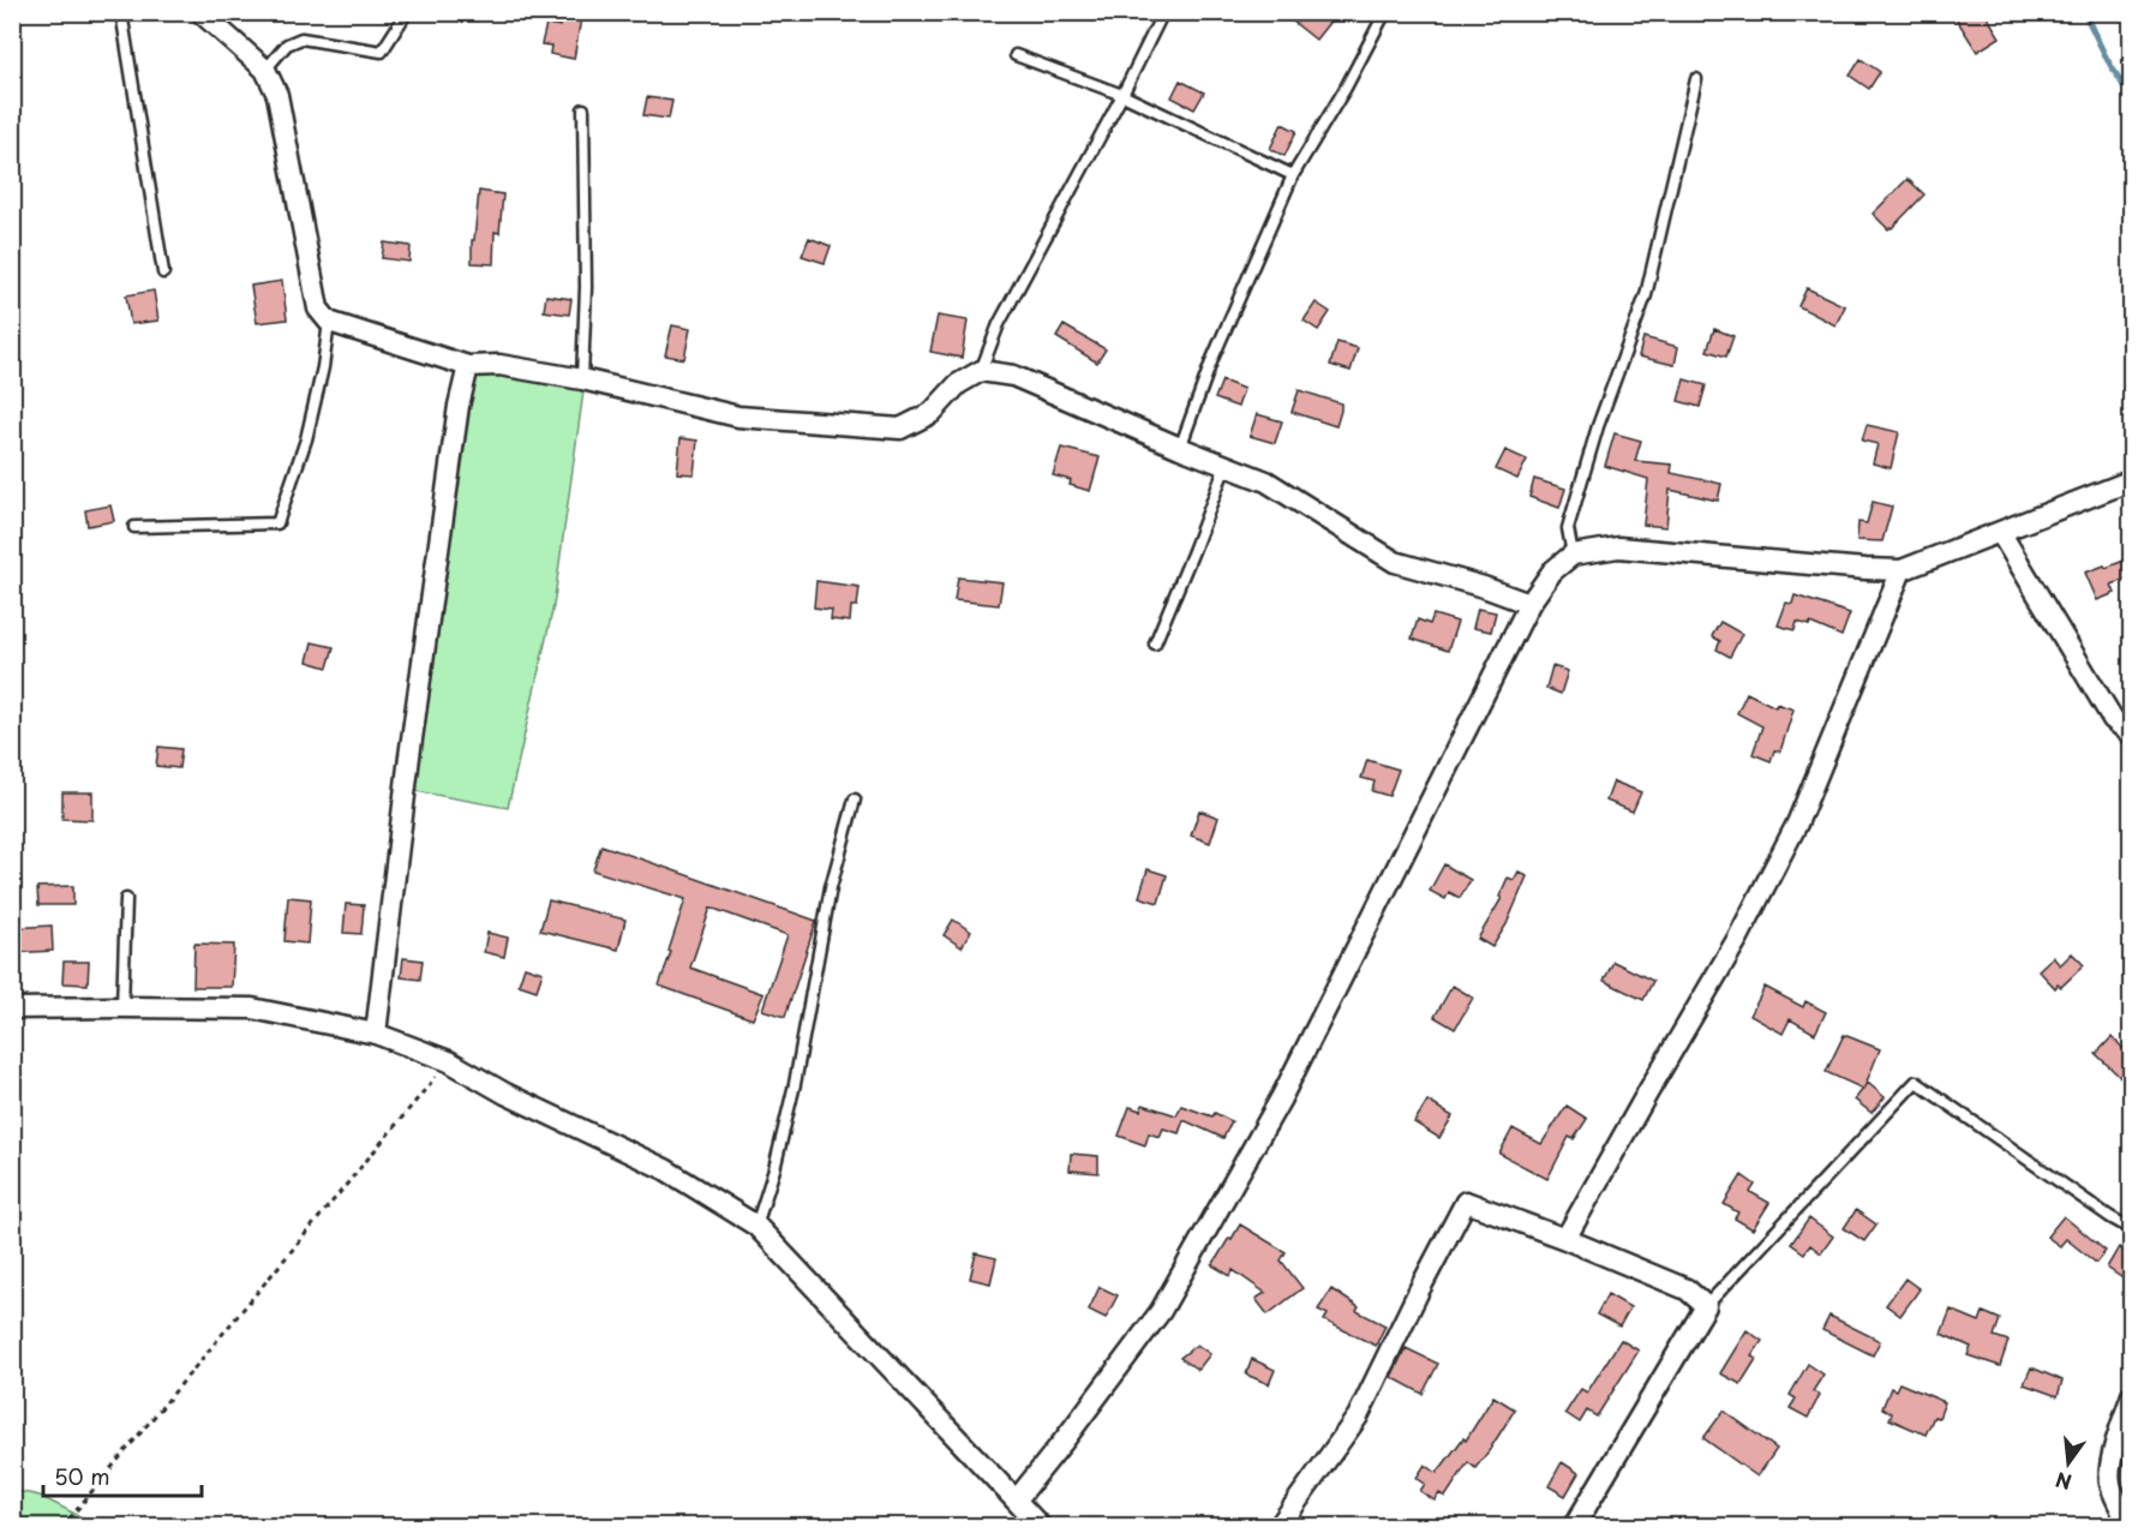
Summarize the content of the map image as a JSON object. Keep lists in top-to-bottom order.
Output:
{
  "scale_bar": "50 m",
  "north": "bottom"
}
